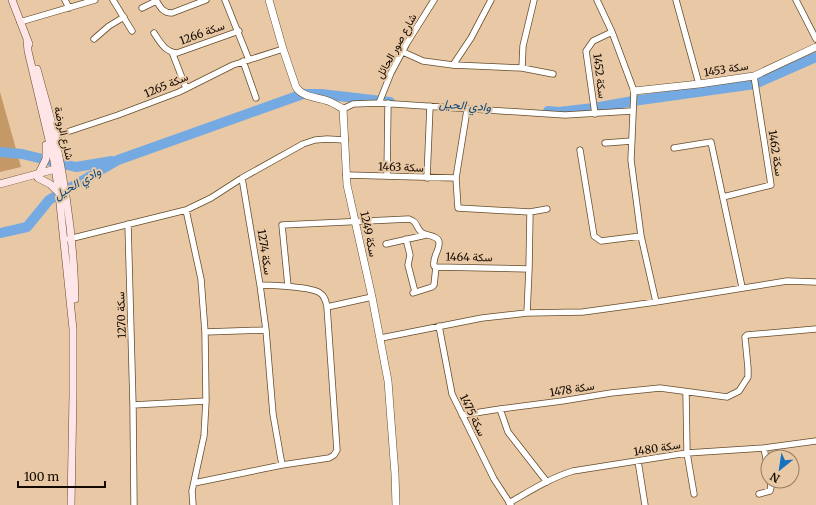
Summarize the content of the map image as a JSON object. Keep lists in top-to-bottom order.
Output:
{
  "streets": {
    "main road": ["شارع الروضة"],
    "street": [
      "سكة 1266",
      "شارع صور الحائل",
      "سكة 1453",
      "سكة 1452",
      "سكة 1265",
      "سكة 1462",
      "سكة 1463",
      "سكة 1249",
      "سكة 1274",
      "سكة 1464",
      "سكة 1270",
      "سكة 1478",
      "سكة 1475",
      "سكة 1480"
    ]
  },
  "crossings": [
    ["سكة 1266", "سكة 1265"],
    ["سكة 1453", "سكة 1462"],
    ["سكة 1265", "شارع الروضة"],
    ["سكة 1463", "سكة 1249"],
    ["سكة 1249", "سكة 1464"],
    ["سكة 1478", "سكة 1475"],
    ["سكة 1475", "سكة 1480"]
  ],
  "water": ["وادي الحيل"],
  "scale_bar": "100 m",
  "north": "bottom left"
}
